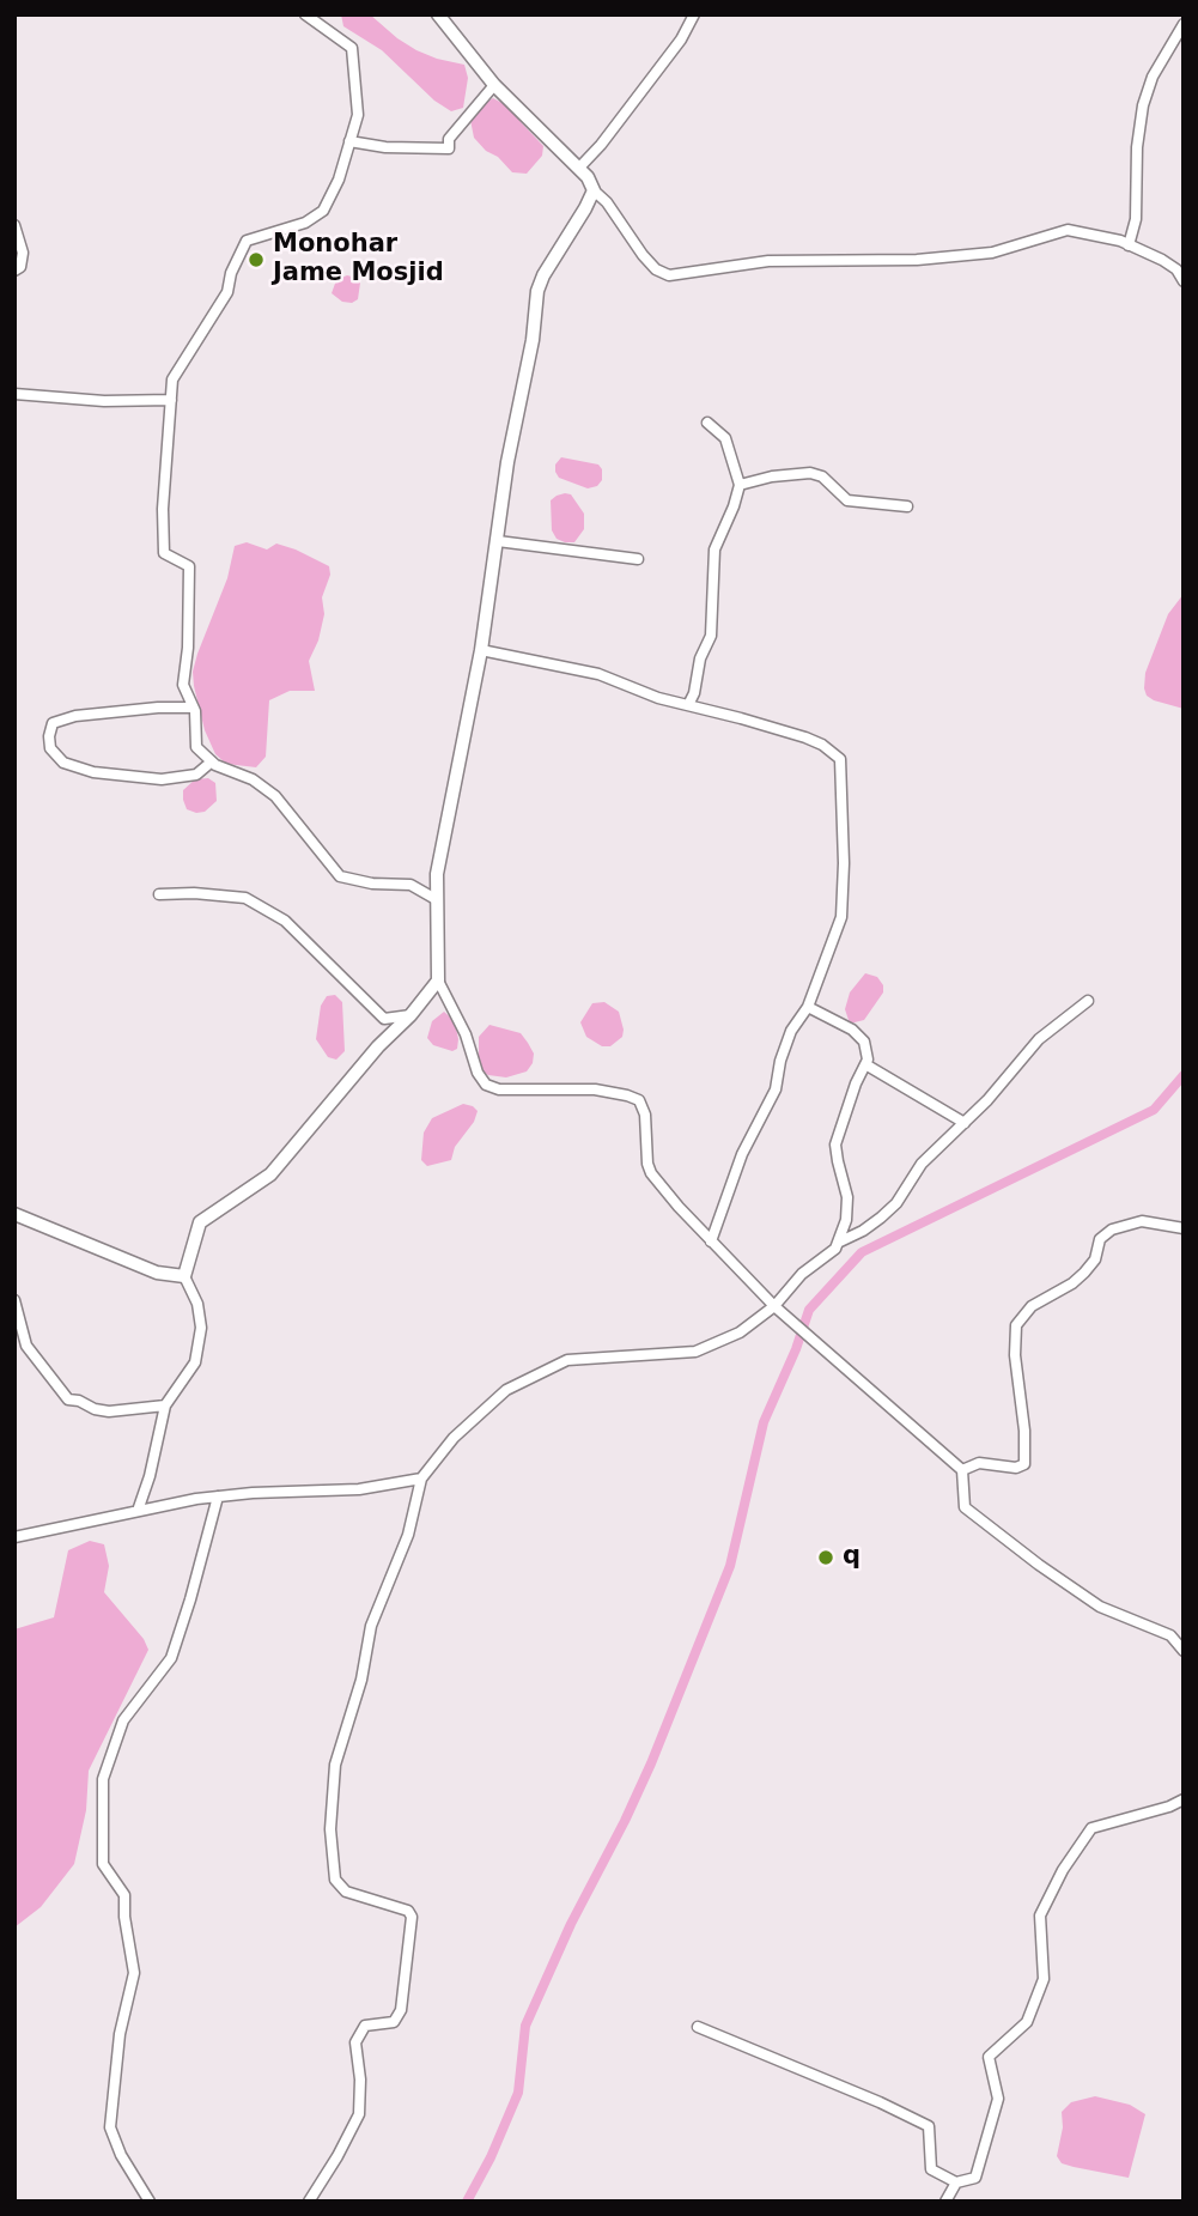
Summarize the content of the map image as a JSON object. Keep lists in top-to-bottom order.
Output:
{
  "places": ["Monohar Jame Mosjid", "q"]
}
